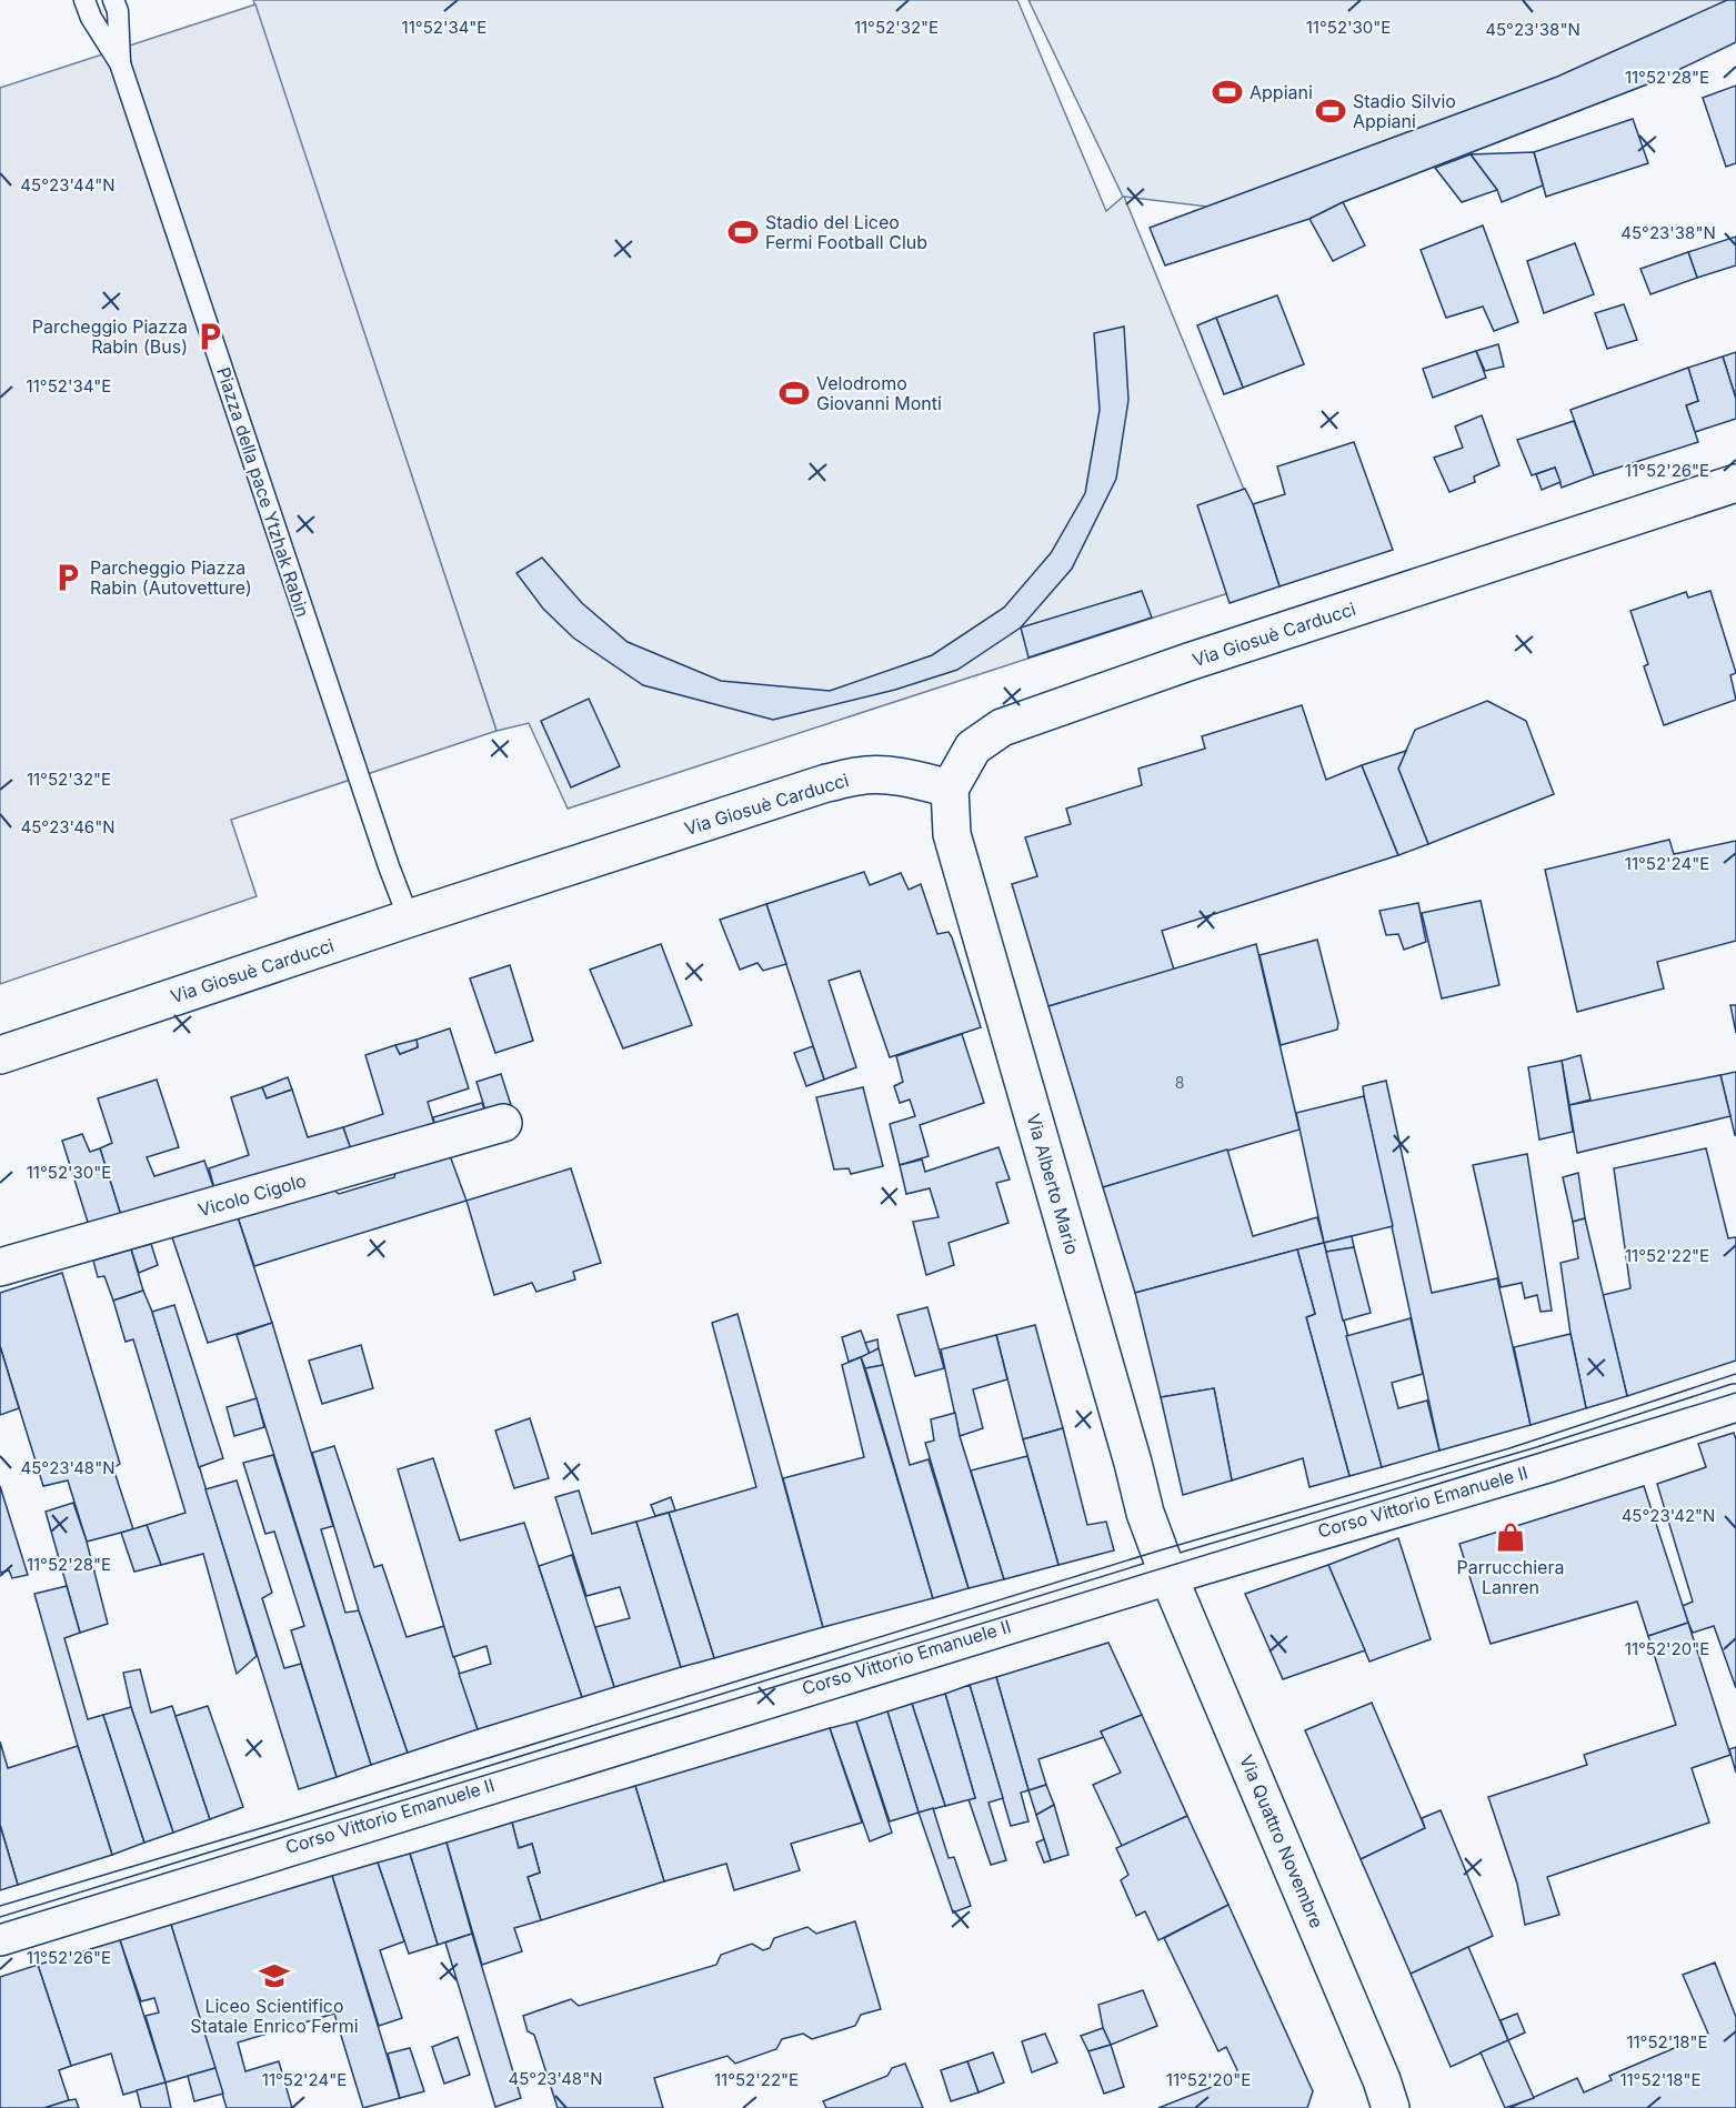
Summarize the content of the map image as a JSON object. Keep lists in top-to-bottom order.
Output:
{
  "streets": {
    "street": [
      "Via Giosuè Carducci",
      "Via Alberto Mario",
      "Vicolo Cigolo",
      "Corso Vittorio Emanuele II",
      "Via Quattro Novembre"
    ],
    "lane": ["Piazza della pace Ytzhak Rabin"]
  },
  "crossings": [
    ["Piazza della pace Ytzhak Rabin", "Via Giosuè Carducci"],
    ["Via Giosuè Carducci", "Via Alberto Mario"],
    ["Via Alberto Mario", "Corso Vittorio Emanuele II"],
    ["Via Alberto Mario", "Via Quattro Novembre"],
    ["Corso Vittorio Emanuele II", "Via Quattro Novembre"]
  ],
  "places": {
    "sports": [
      "Appiani",
      "Stadio Silvio Appiani",
      "Stadio del Liceo Fermi Football Club",
      "Velodromo Giovanni Monti"
    ],
    "parking": ["Parcheggio Piazza Rabin (Bus)", "Parcheggio Piazza Rabin (Autovetture)"],
    "shop": ["Parrucchiera Lanren"],
    "school or university": ["Liceo Scientifico Statale Enrico Fermi"]
  },
  "house_numbers": ["8"],
  "coordinates": [
    "11°52'34\"E",
    "11°52'32\"E",
    "11°52'30\"E",
    "45°23'38\"N",
    "11°52'28\"E",
    "45°23'44\"N",
    "11°52'26\"E",
    "45°23'46\"N",
    "11°52'24\"E",
    "11°52'22\"E",
    "45°23'48\"N",
    "45°23'42\"N",
    "11°52'20\"E",
    "11°52'18\"E"
  ]
}
